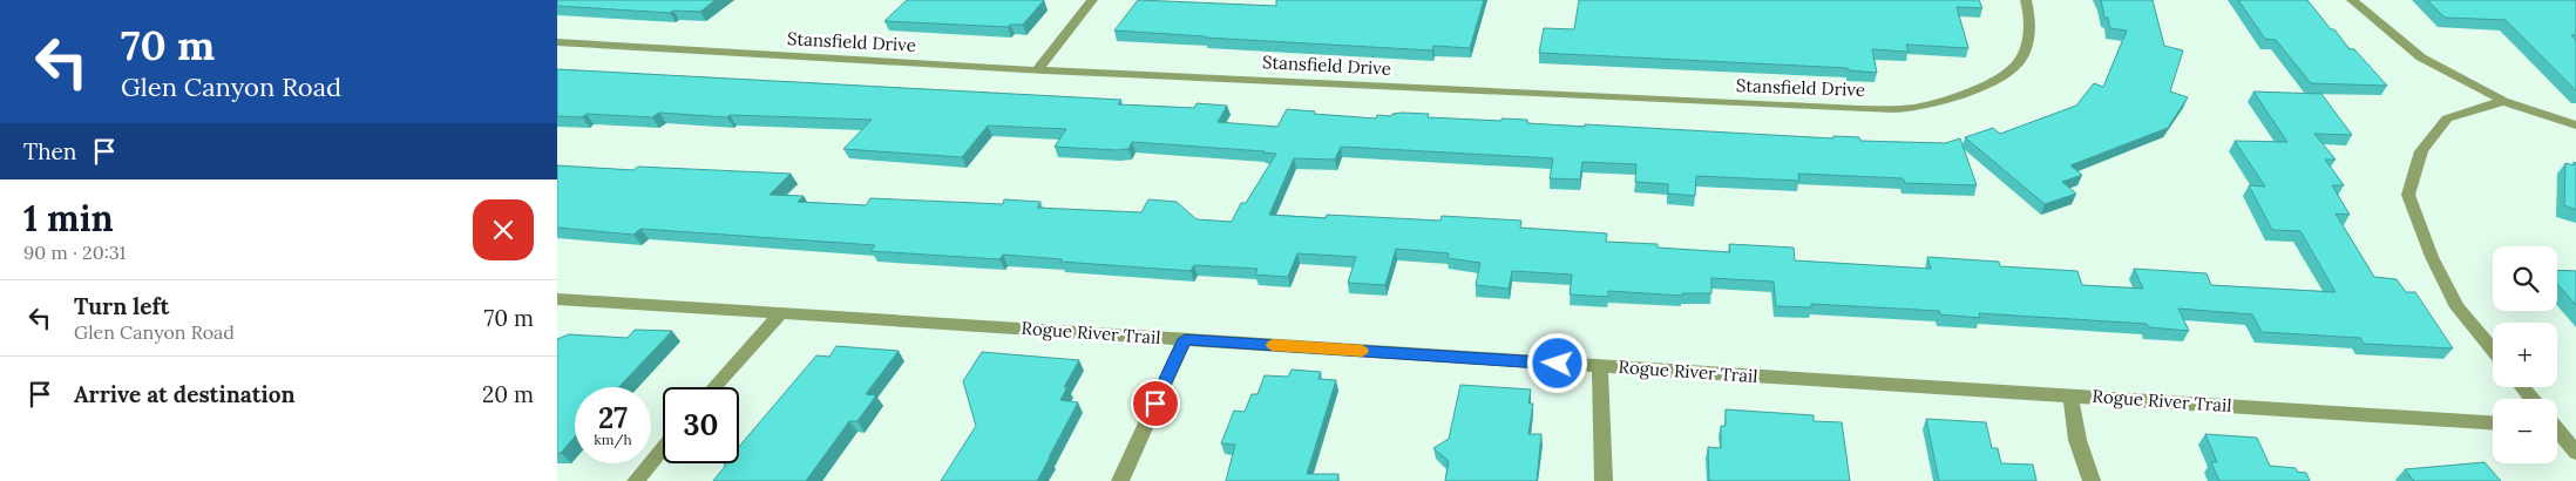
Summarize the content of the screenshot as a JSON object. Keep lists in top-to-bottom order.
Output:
{
  "streets": {
    "street": ["Stansfield Drive", "Rogue River Trail"]
  },
  "page": {
    "turn": ["70 m", "Glen Canyon Road"],
    "then": "Then",
    "heading": ["1 min", "90 m · 20:31"],
    "map_buttons": ["+", "−"],
    "list": [
      {
        "name": "Turn left",
        "note": "Glen Canyon Road",
        "value": "70 m"
      },
      {
        "name": "Arrive at destination",
        "value": "20 m"
      }
    ],
    "speed": "27 km/h",
    "limit": "30"
  }
}
